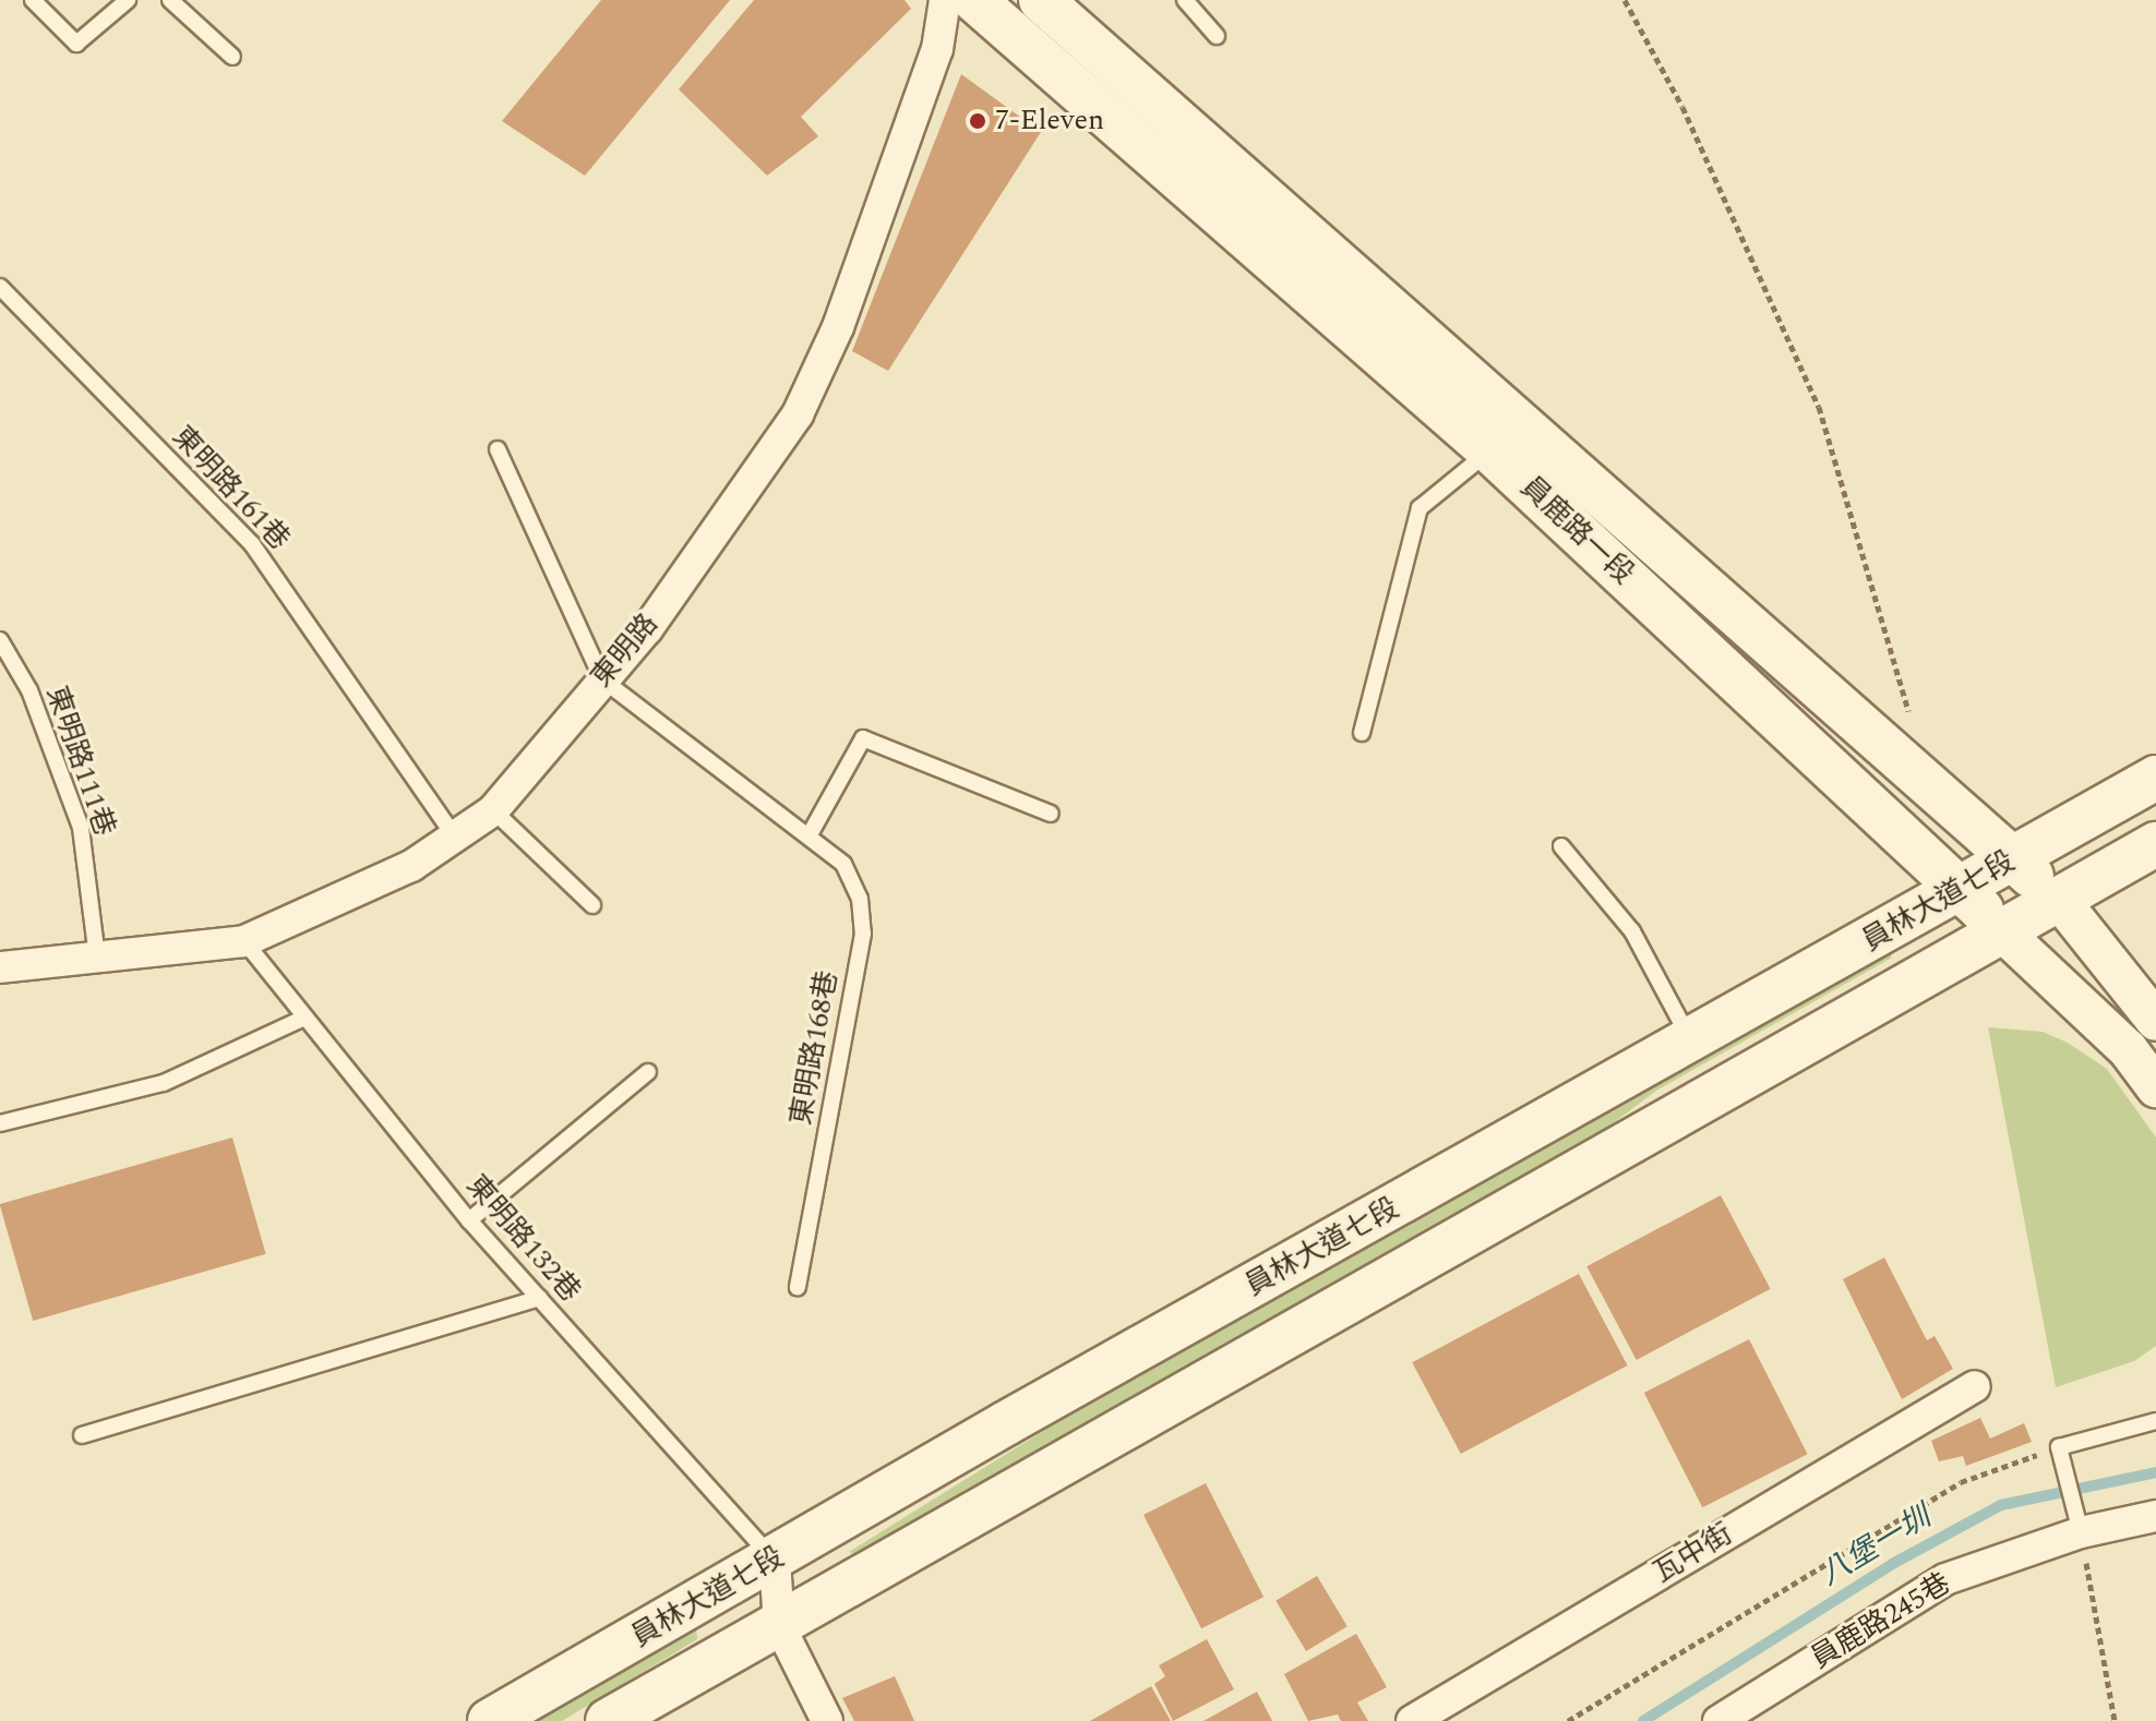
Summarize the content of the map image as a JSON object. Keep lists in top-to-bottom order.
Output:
{
  "streets": {
    "main road": ["員鹿路一段", "員林大道七段"],
    "street": ["東明路", "瓦中街", "員鹿路245巷"],
    "lane": [
      "東明路161巷",
      "東明路111巷",
      "東明路168巷",
      "東明路132巷"
    ]
  },
  "crossings": [
    ["東明路161巷", "東明路"],
    ["員鹿路一段", "員林大道七段"],
    ["東明路", "東明路111巷"],
    ["東明路", "東明路168巷"],
    ["東明路", "東明路132巷"],
    ["員林大道七段", "東明路132巷"]
  ],
  "water": ["八堡一圳"],
  "places": ["7-Eleven"]
}
